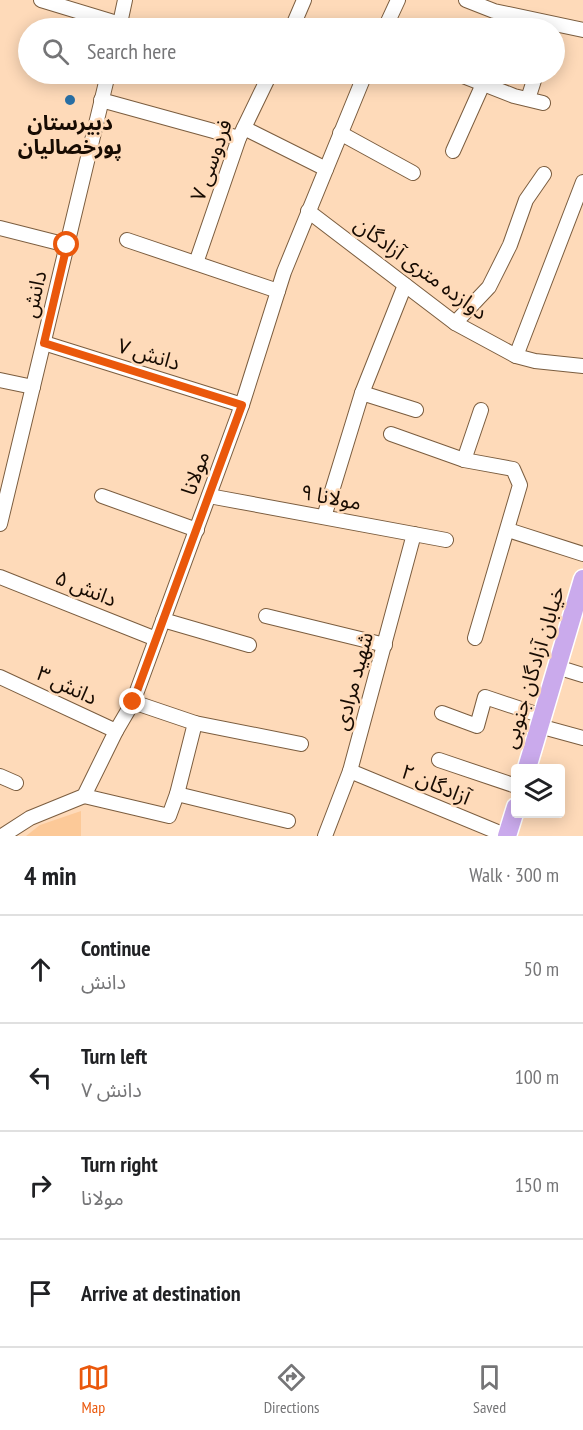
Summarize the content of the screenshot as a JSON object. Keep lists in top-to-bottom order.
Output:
{
  "streets": {
    "main road": ["خیابان آزادگان جنوبی"],
    "street": [
      "فردوسی ۷",
      "دوازده متری آزادگان",
      "دانش",
      "دانش ۷",
      "مولانا",
      "مولانا ۹",
      "دانش ۵",
      "شهید مرادی",
      "دانش ۳",
      "آزادگان ۲"
    ]
  },
  "crossings": [
    ["دوازده متری آزادگان", "مولانا"],
    ["دانش", "دانش ۷"],
    ["دانش ۷", "مولانا"],
    ["مولانا", "مولانا ۹"],
    ["مولانا", "دانش ۵"],
    ["مولانا", "دانش ۳"],
    ["مولانا ۹", "شهید مرادی"],
    ["شهید مرادی", "آزادگان ۲"]
  ],
  "places": ["دبیرستان پورخصالیان"],
  "page": {
    "search": "Search here",
    "heading": ["4 min", "Walk · 300 m"],
    "list": [
      ["Continue", "دانش", "50 m"],
      ["Turn left", "دانش ۷", "100 m"],
      ["Turn right", "مولانا", "150 m"],
      "Arrive at destination"
    ],
    "nav": ["Map", "Directions", "Saved"]
  }
}
